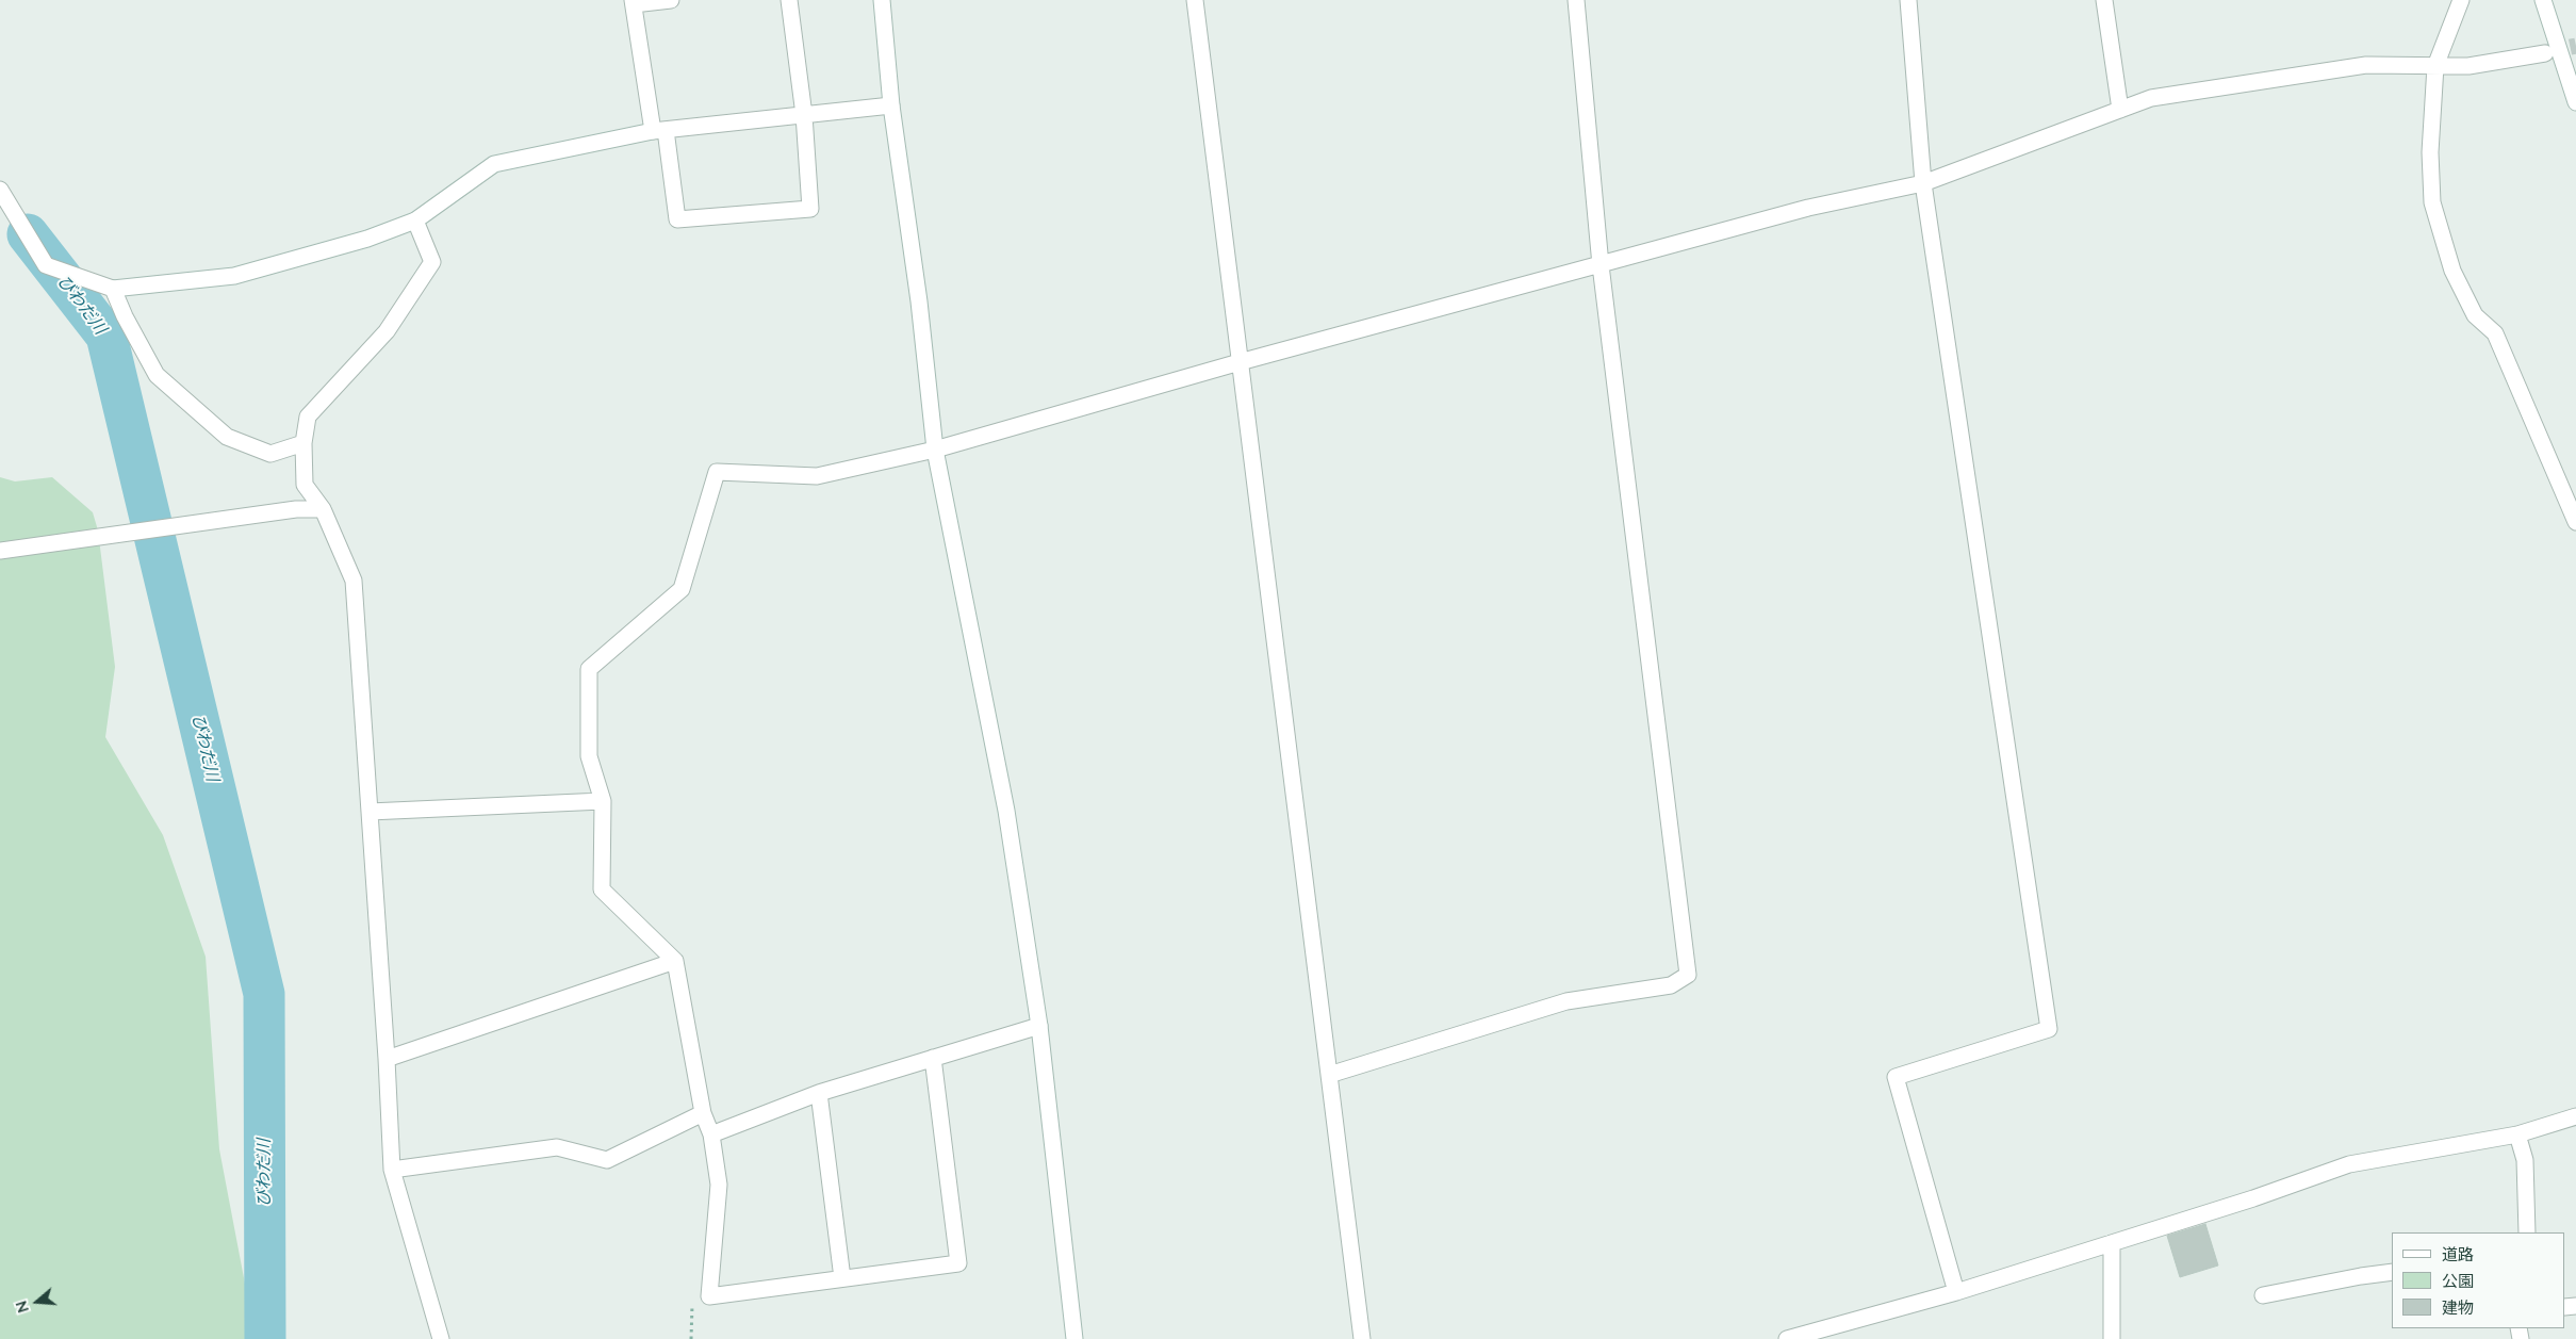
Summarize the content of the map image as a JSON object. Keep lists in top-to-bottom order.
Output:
{
  "water": ["びわだ川"],
  "legend": ["道路", "公園", "建物"],
  "north": "left"
}
